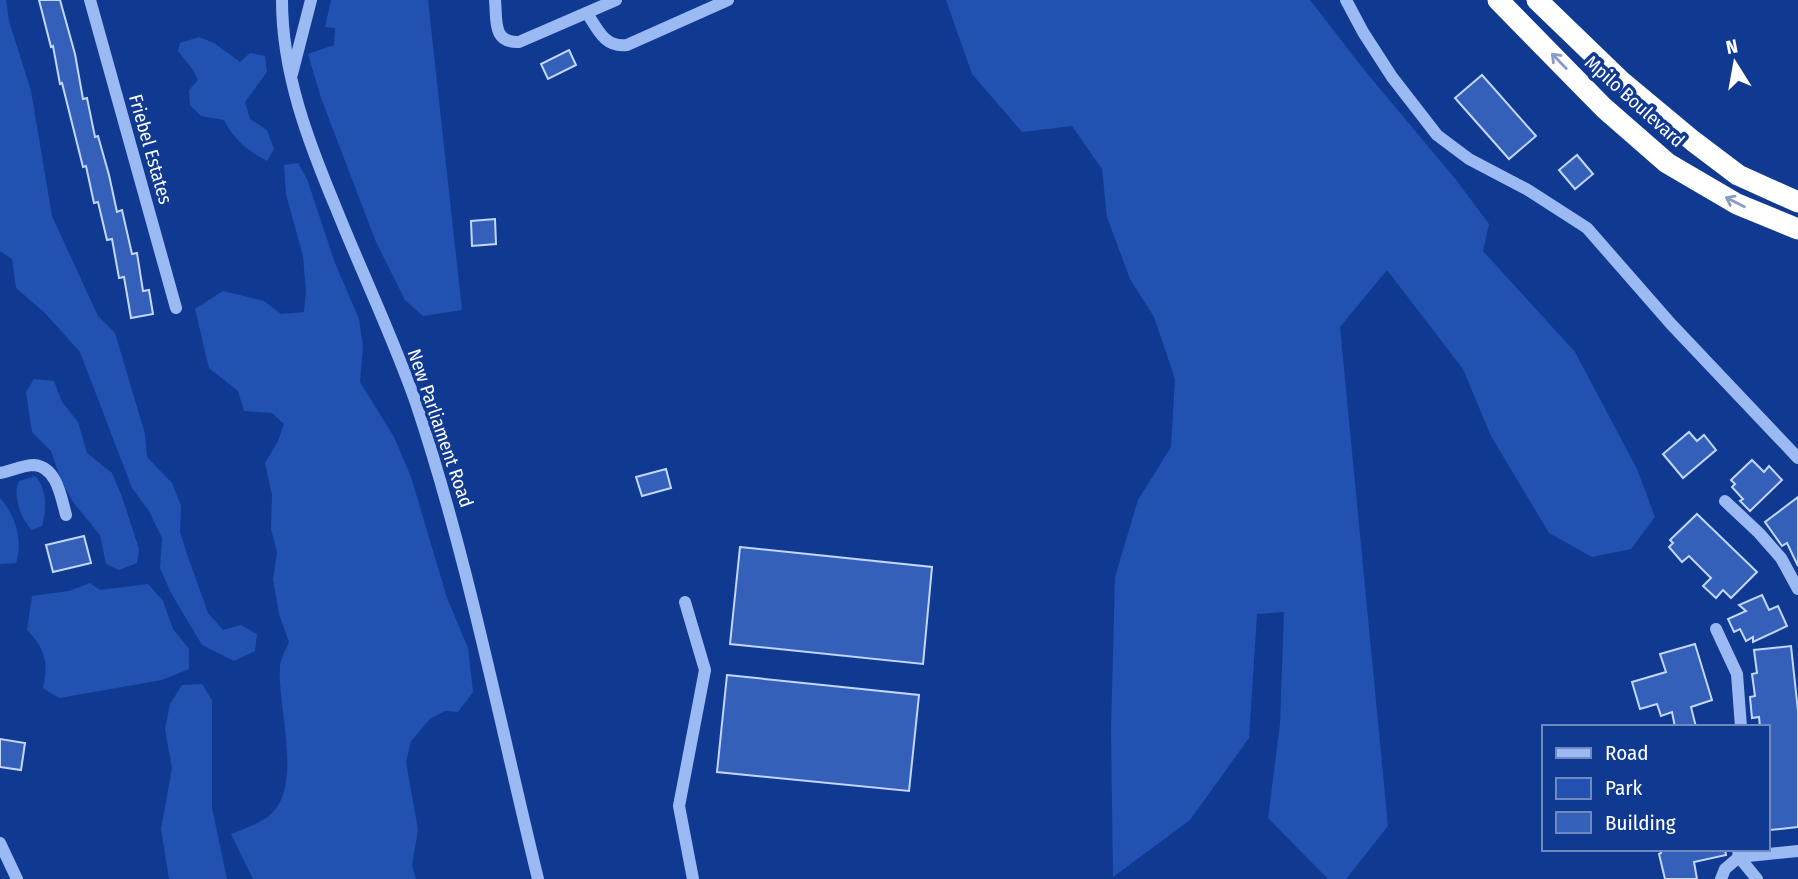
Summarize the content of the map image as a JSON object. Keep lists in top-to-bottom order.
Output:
{
  "streets": {
    "highway": ["Mpilo Boulevard"],
    "street": ["Friebel Estates", "New Parliament Road"]
  },
  "legend": ["Road", "Park", "Building"],
  "north": "top"
}
